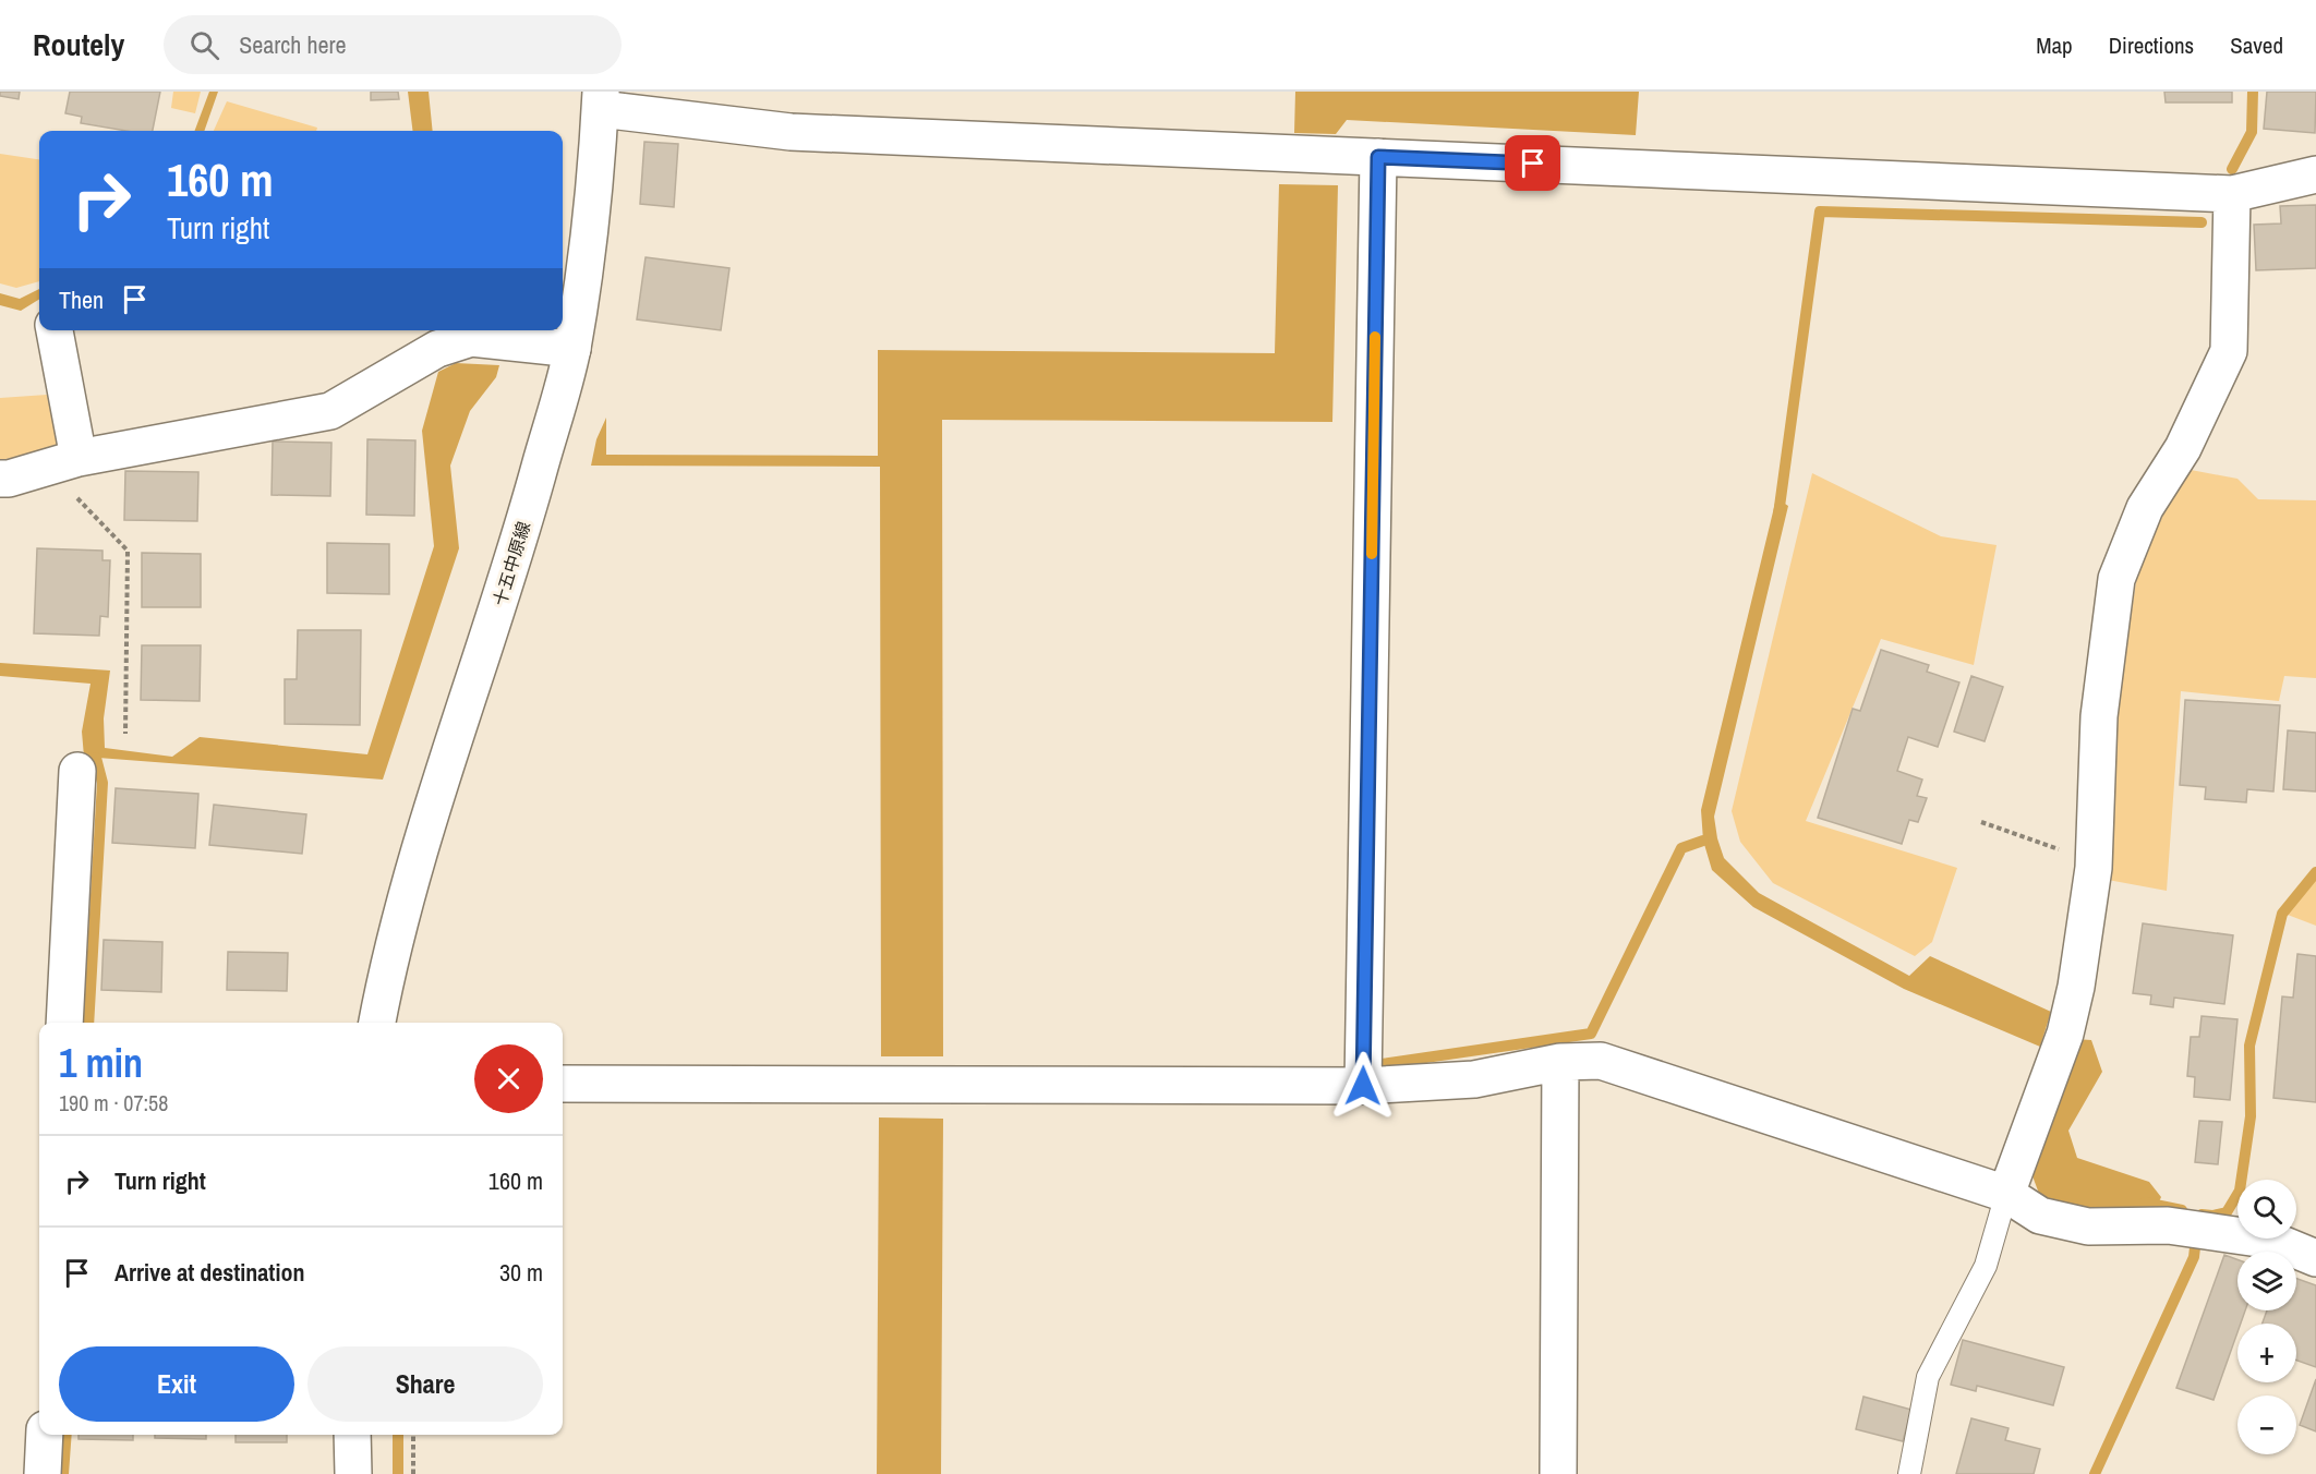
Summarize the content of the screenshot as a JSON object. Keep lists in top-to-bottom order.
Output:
{
  "streets": {
    "street": ["十五中原線"]
  },
  "page": {
    "header": "Routely",
    "search": "Search here",
    "nav": ["Map", "Directions", "Saved"],
    "turn": ["160 m", "Turn right"],
    "then": "Then",
    "heading": ["1 min", "190 m · 07:58"],
    "list": [
      {
        "name": "Turn right",
        "value": "160 m"
      },
      {
        "name": "Arrive at destination",
        "value": "30 m"
      }
    ],
    "map_buttons": ["+", "−"],
    "buttons": ["Exit", "Share"]
  }
}
